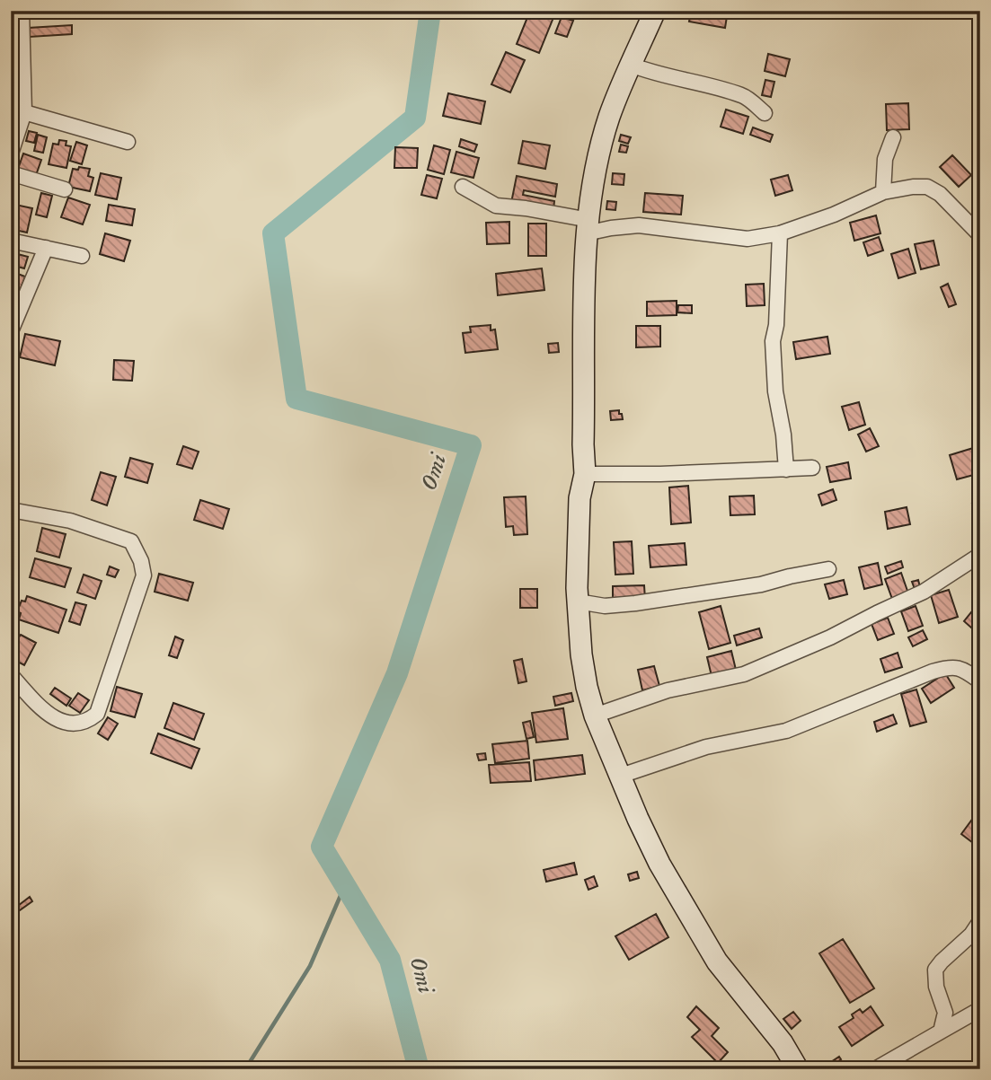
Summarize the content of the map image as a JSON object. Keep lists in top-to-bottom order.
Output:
{
  "water": ["Omi"]
}
